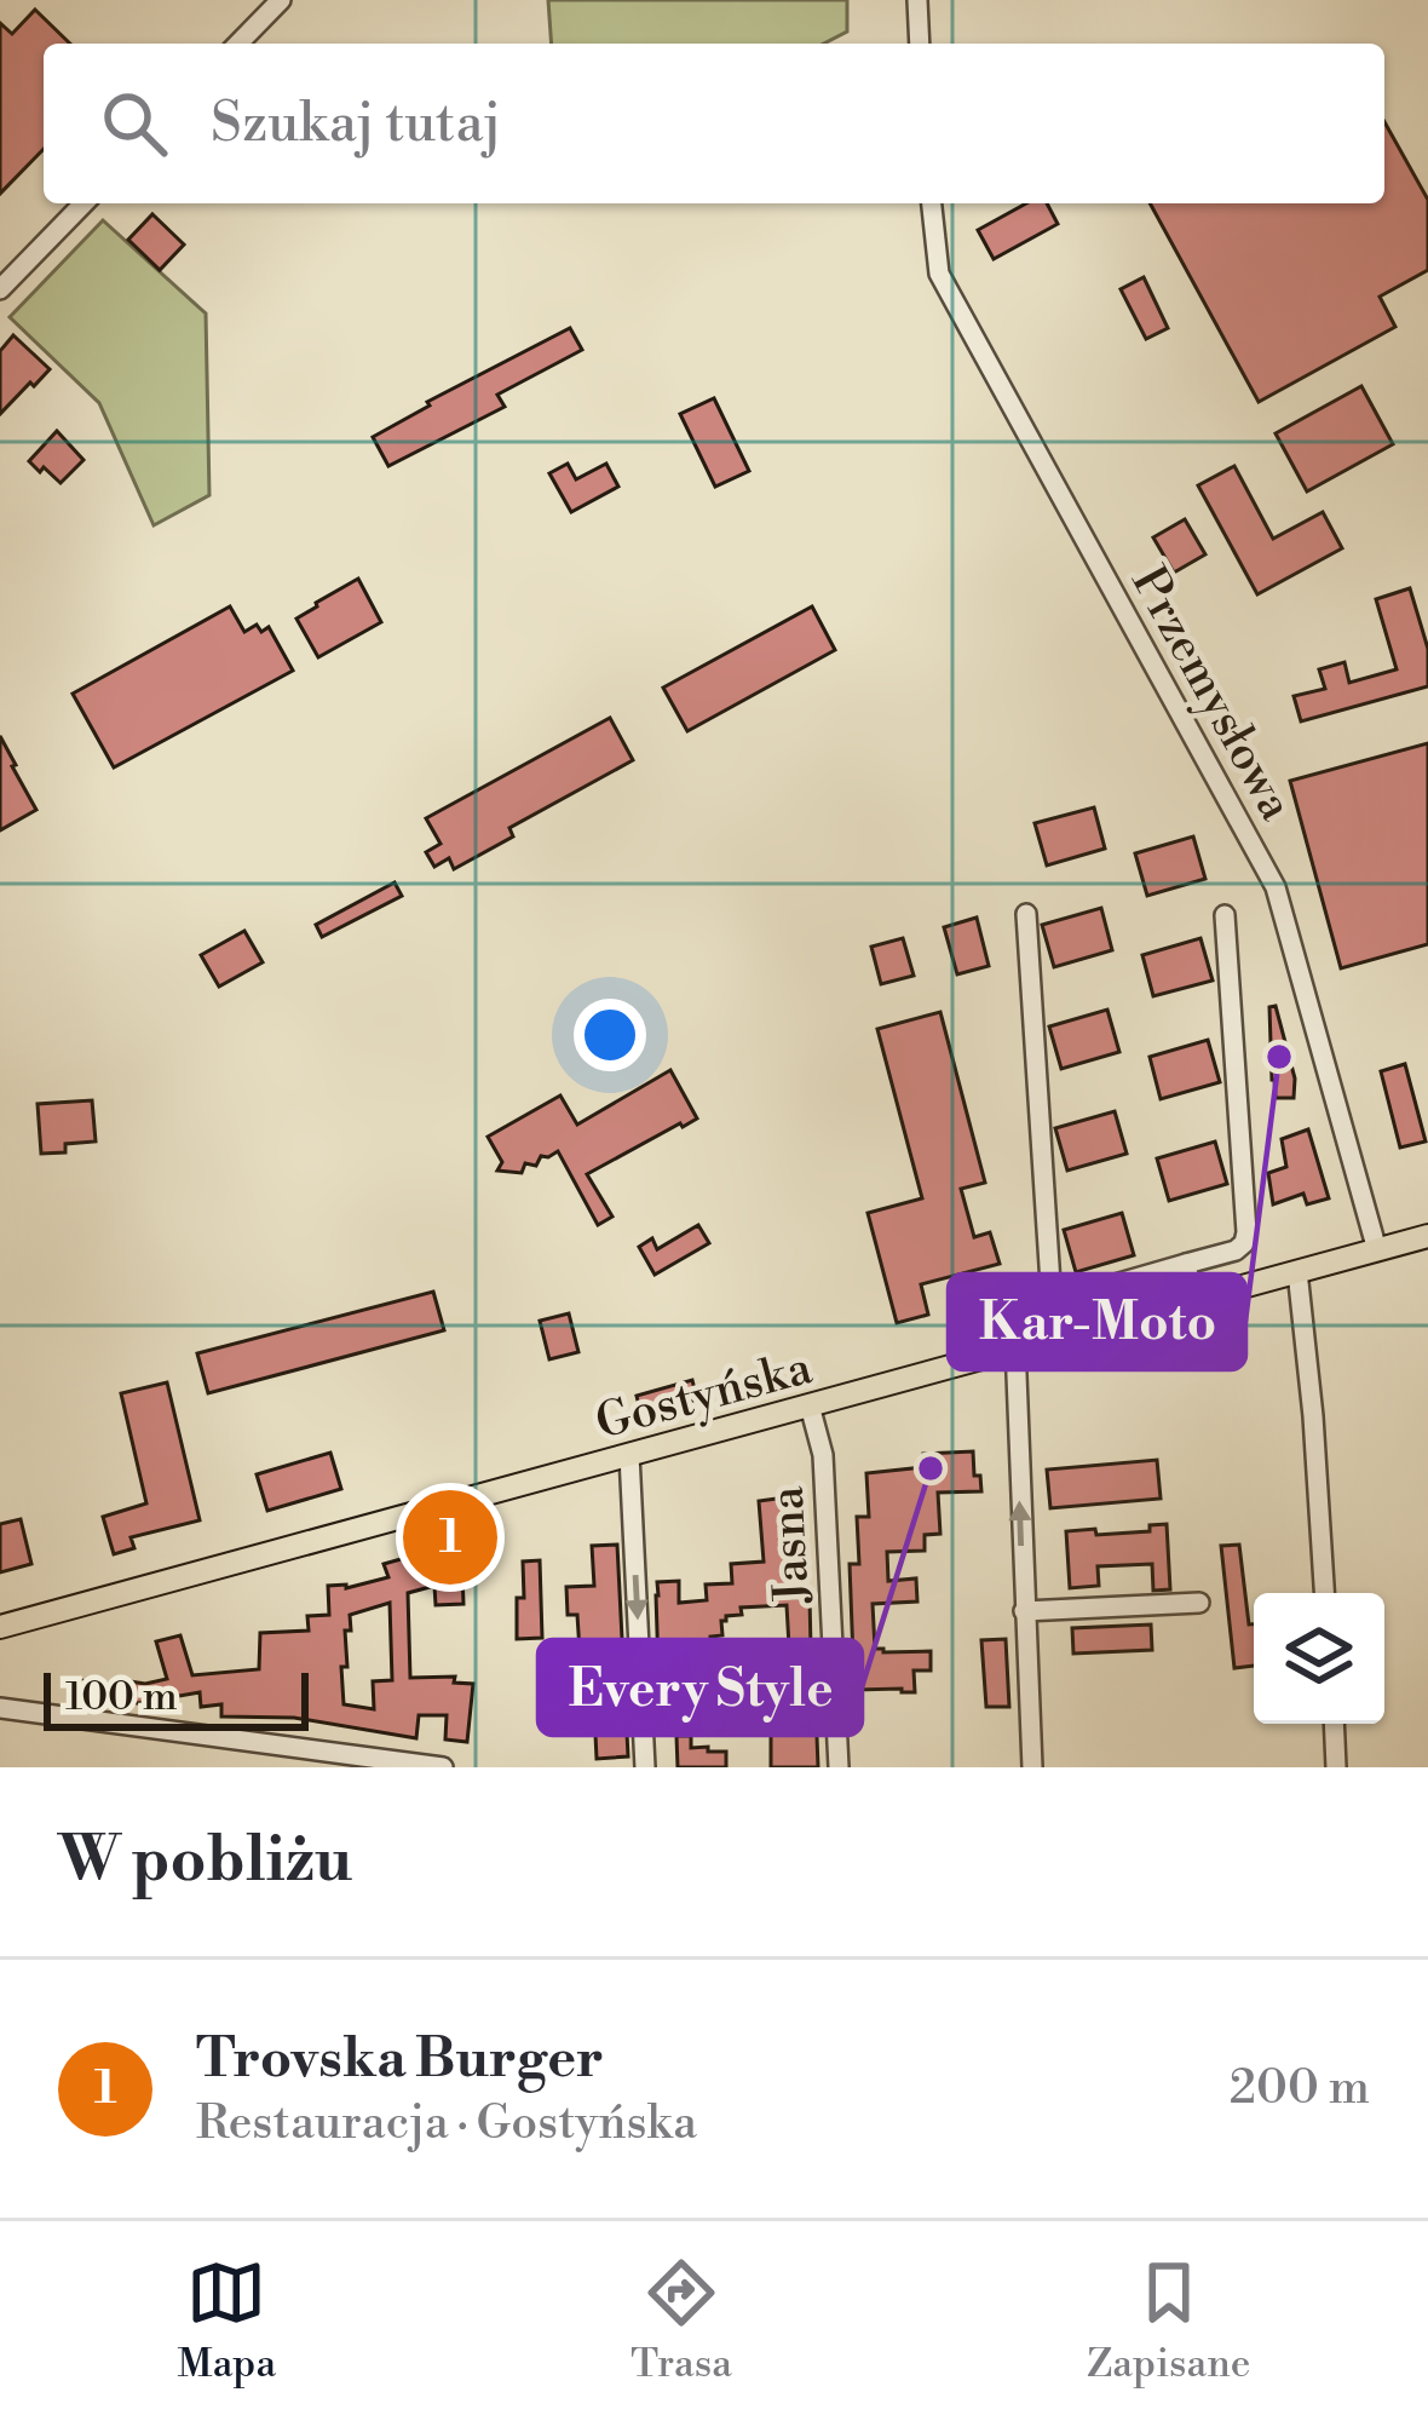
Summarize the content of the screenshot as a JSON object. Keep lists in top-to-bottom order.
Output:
{
  "streets": {
    "main road": ["Gostyńska"],
    "street": ["Przemysłowa", "Jasna"]
  },
  "crossings": [
    ["Przemysłowa", "Gostyńska"],
    ["Gostyńska", "Jasna"]
  ],
  "places": ["Kar-Moto", "Every Style"],
  "scale_bar": "100 m",
  "page": {
    "search": "Szukaj tutaj",
    "pins": "1",
    "scale": "100 m",
    "heading": "W pobliżu",
    "list": [
      {
        "mark": "1",
        "name": "Trovska Burger",
        "note": "Restauracja · Gostyńska",
        "value": "200 m"
      }
    ],
    "nav": ["Mapa", "Trasa", "Zapisane"]
  }
}
